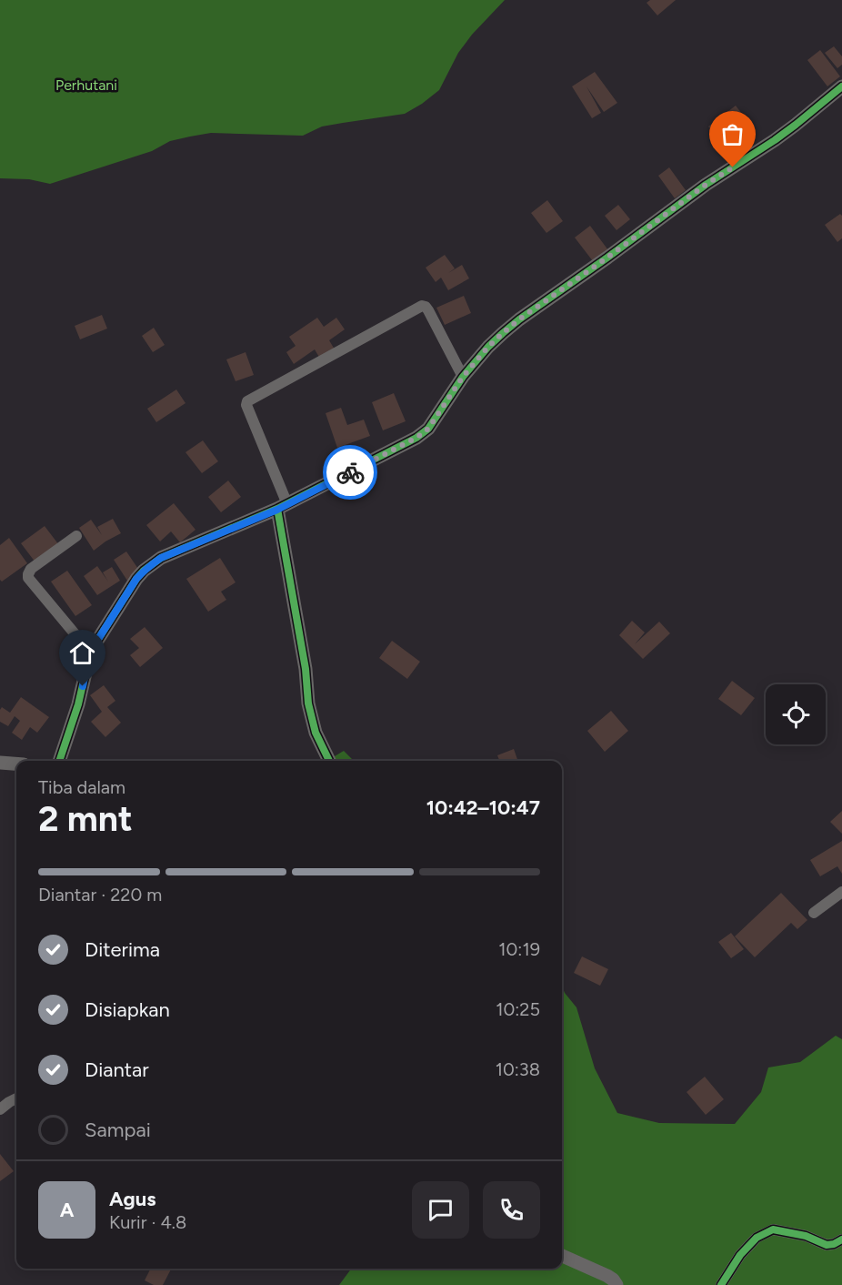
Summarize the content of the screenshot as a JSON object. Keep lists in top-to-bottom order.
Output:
{
  "parks": ["Perhutani"],
  "page": {
    "heading": ["2 mnt", "Tiba dalam", "10:42–10:47"],
    "panel": ["Agus", "Kurir · 4.8"],
    "bar": "Diantar · 220 m",
    "list": [
      ["Diterima", "10:19"],
      ["Disiapkan", "10:25"],
      ["Diantar", "10:38"],
      "Sampai"
    ],
    "round": "A"
  }
}
